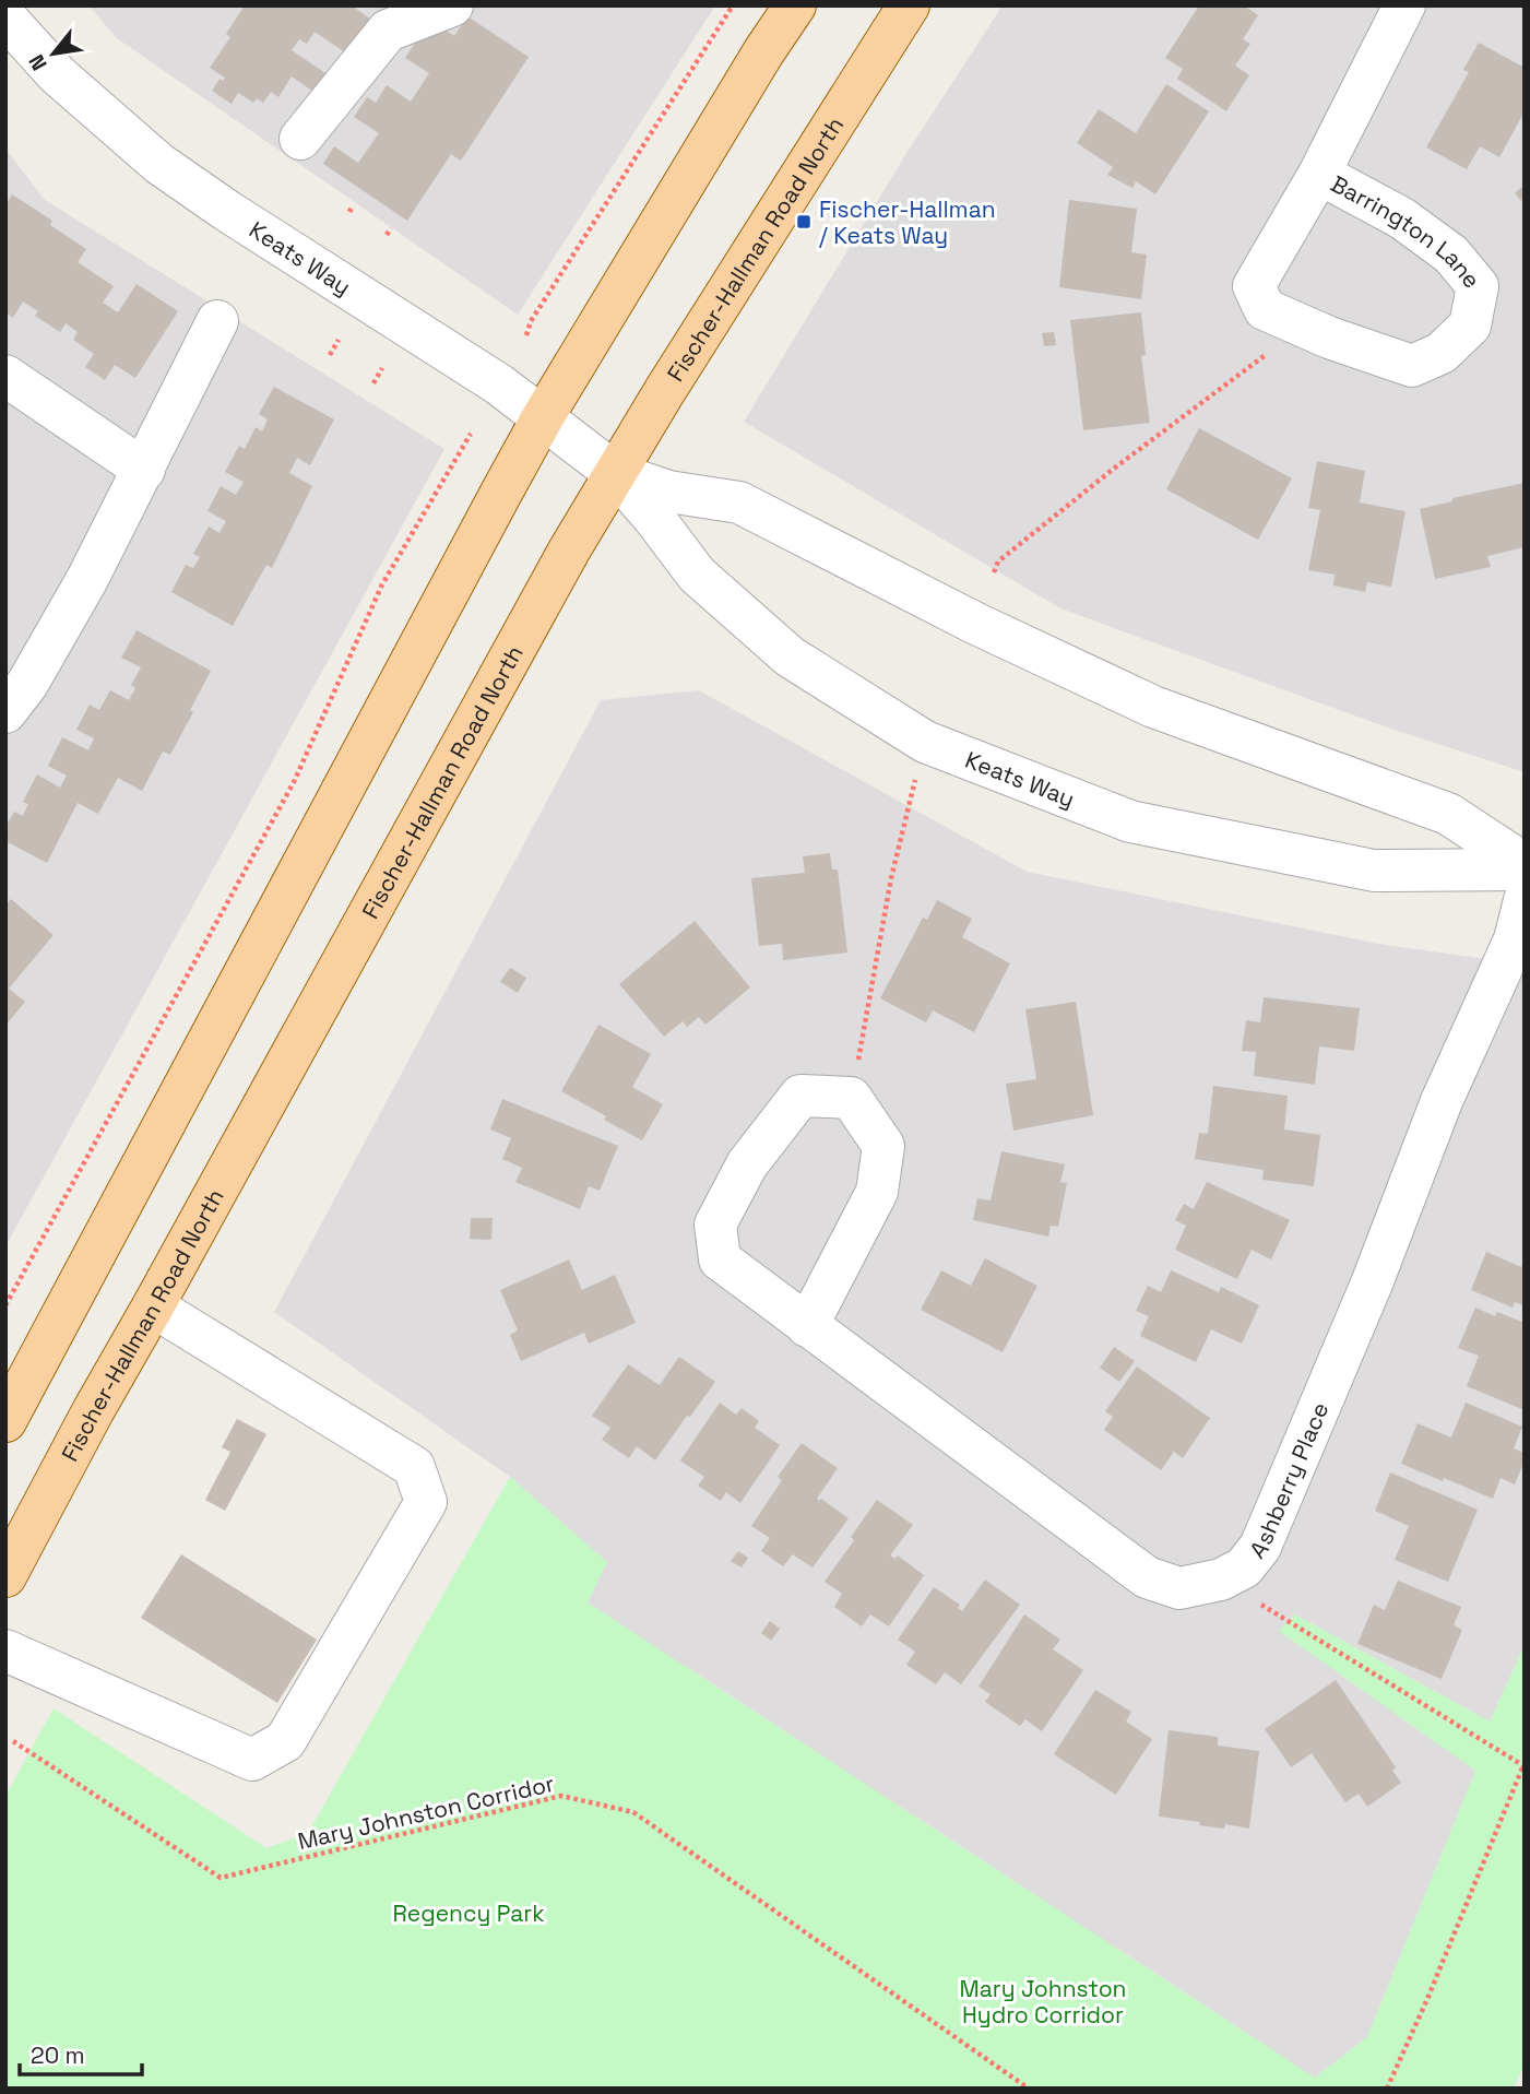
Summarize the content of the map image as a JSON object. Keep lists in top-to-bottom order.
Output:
{
  "streets": {
    "main road": ["Fischer-Hallman Road North"],
    "street": ["Barrington Lane", "Keats Way", "Ashberry Place"],
    "path": ["Mary Johnston Corridor"]
  },
  "crossings": [
    ["Fischer-Hallman Road North", "Keats Way"]
  ],
  "parks": ["Regency Park", "Mary Johnston Hydro Corridor"],
  "places": {
    "transit": ["Fischer-Hallman / Keats Way"]
  },
  "scale_bar": "20 m",
  "north": "bottom left"
}
